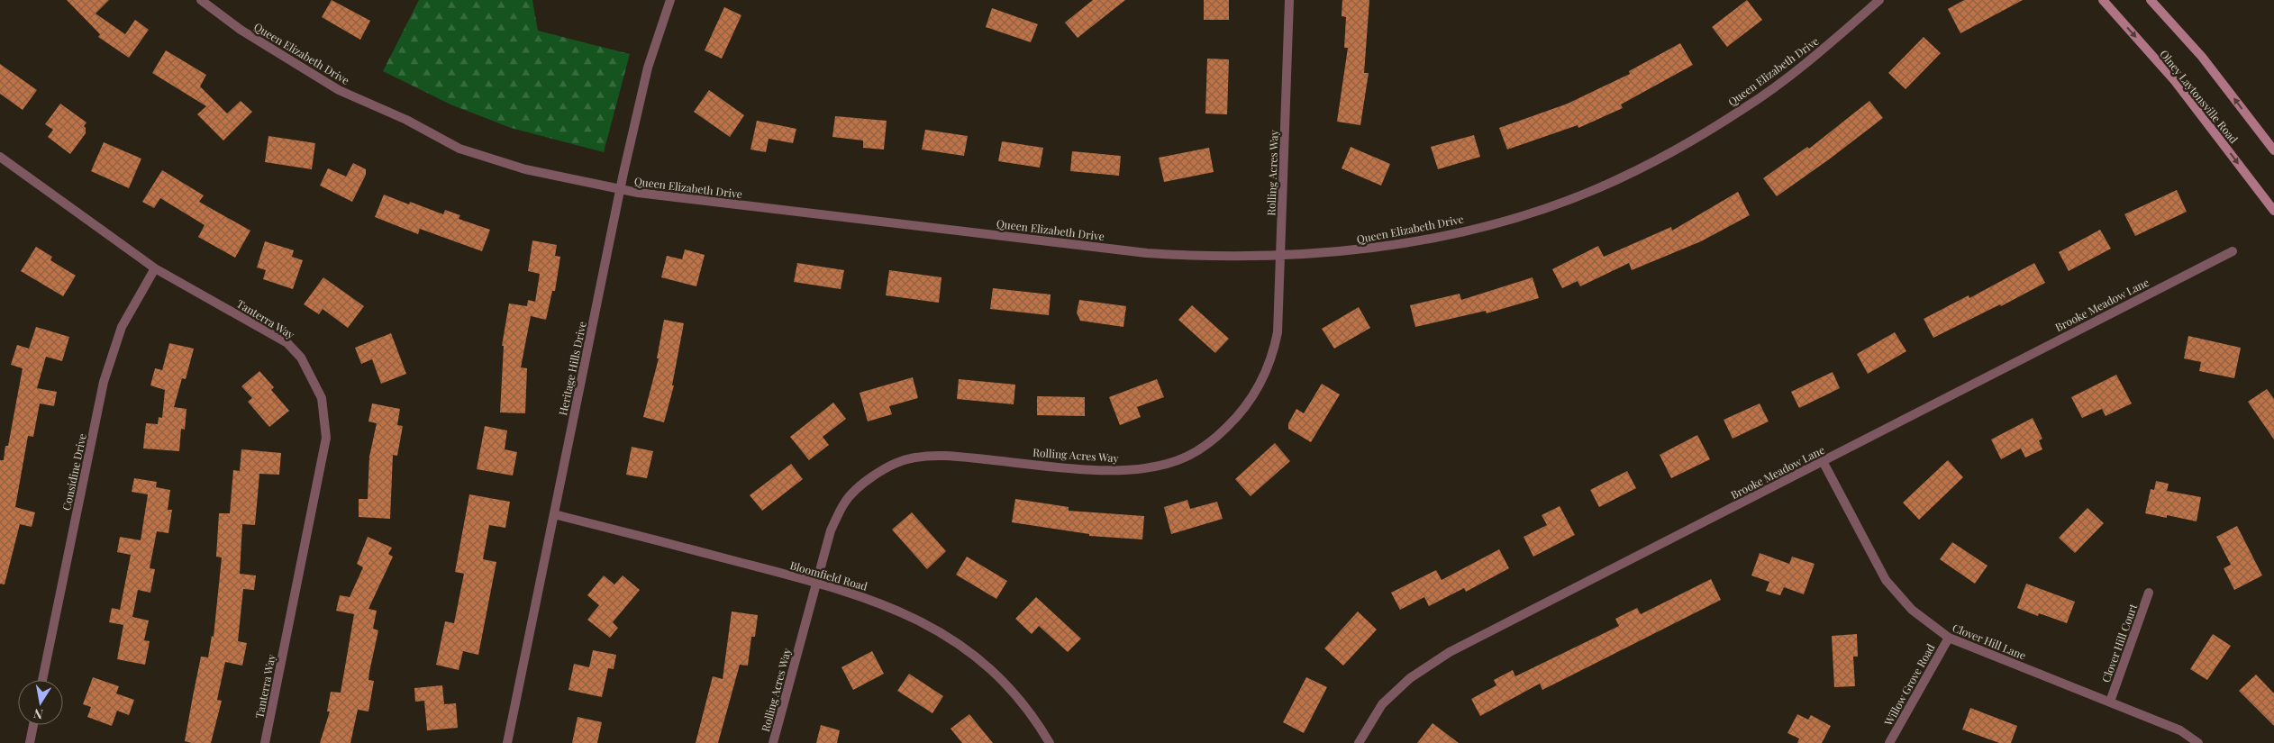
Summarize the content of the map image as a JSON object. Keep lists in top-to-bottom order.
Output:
{
  "streets": {
    "main road": ["Olney Laytonsville Road"],
    "street": [
      "Queen Elizabeth Drive",
      "Rolling Acres Way",
      "Brooke Meadow Lane",
      "Tanterra Way",
      "Heritage Hills Drive",
      "Considine Drive",
      "Bloomfield Road",
      "Clover Hill Lane",
      "Clover Hill Court",
      "Willow Grove Road"
    ]
  },
  "crossings": [
    ["Queen Elizabeth Drive", "Rolling Acres Way"],
    ["Queen Elizabeth Drive", "Heritage Hills Drive"],
    ["Rolling Acres Way", "Bloomfield Road"],
    ["Brooke Meadow Lane", "Clover Hill Lane"],
    ["Tanterra Way", "Considine Drive"],
    ["Heritage Hills Drive", "Bloomfield Road"],
    ["Clover Hill Lane", "Clover Hill Court"],
    ["Clover Hill Lane", "Willow Grove Road"]
  ],
  "north": "bottom"
}
